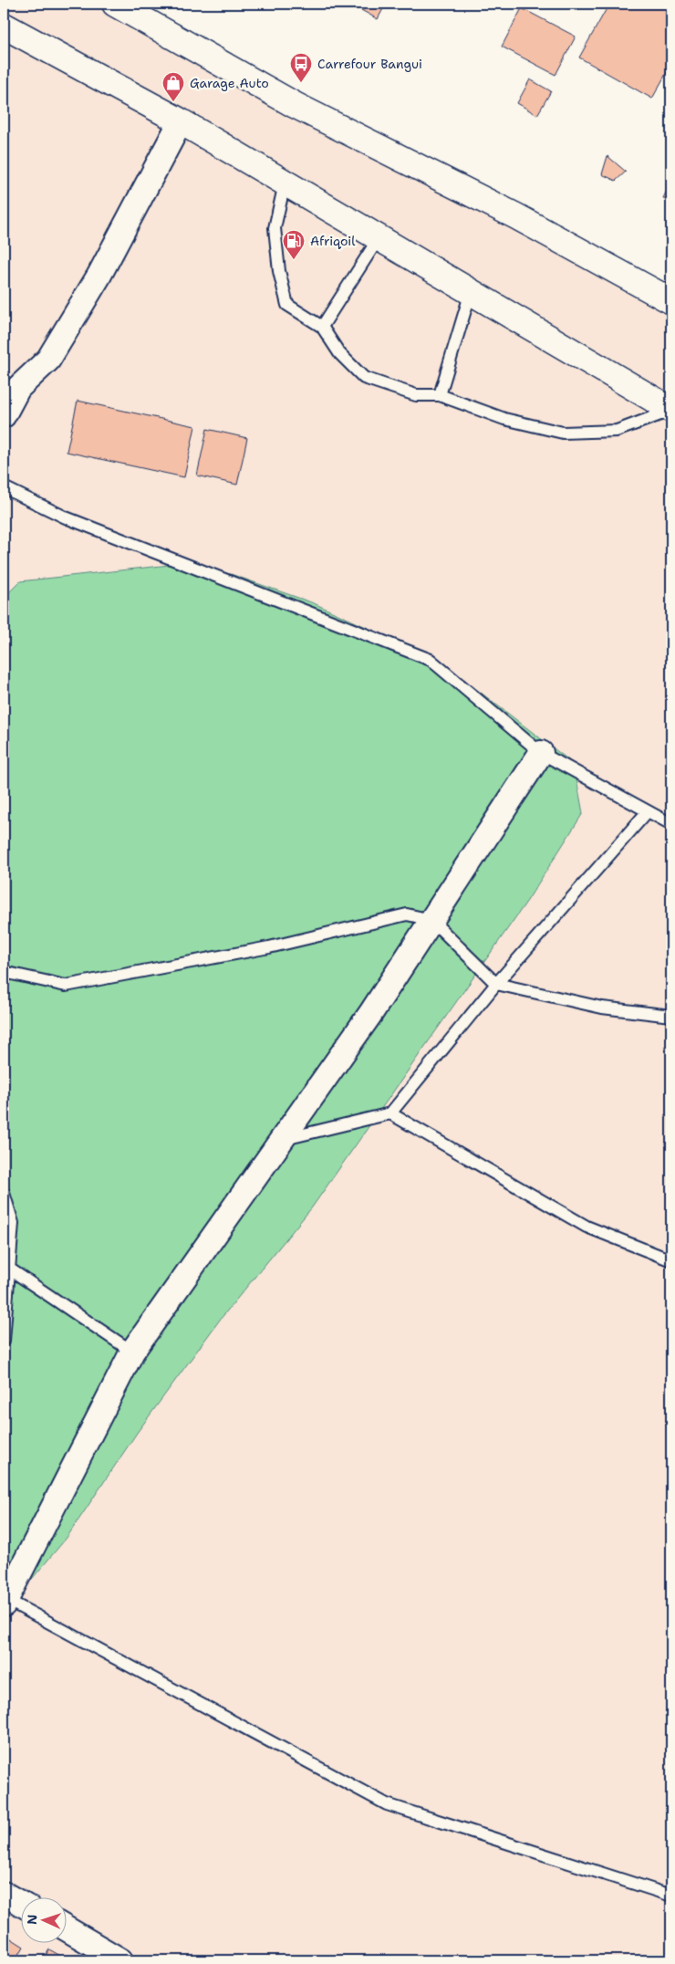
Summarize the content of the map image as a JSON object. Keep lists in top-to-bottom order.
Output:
{
  "places": {
    "bus stop": ["Carrefour Bangui"],
    "shop": ["Garage Auto"],
    "fuel station": ["Afriqoil"]
  },
  "north": "left"
}
